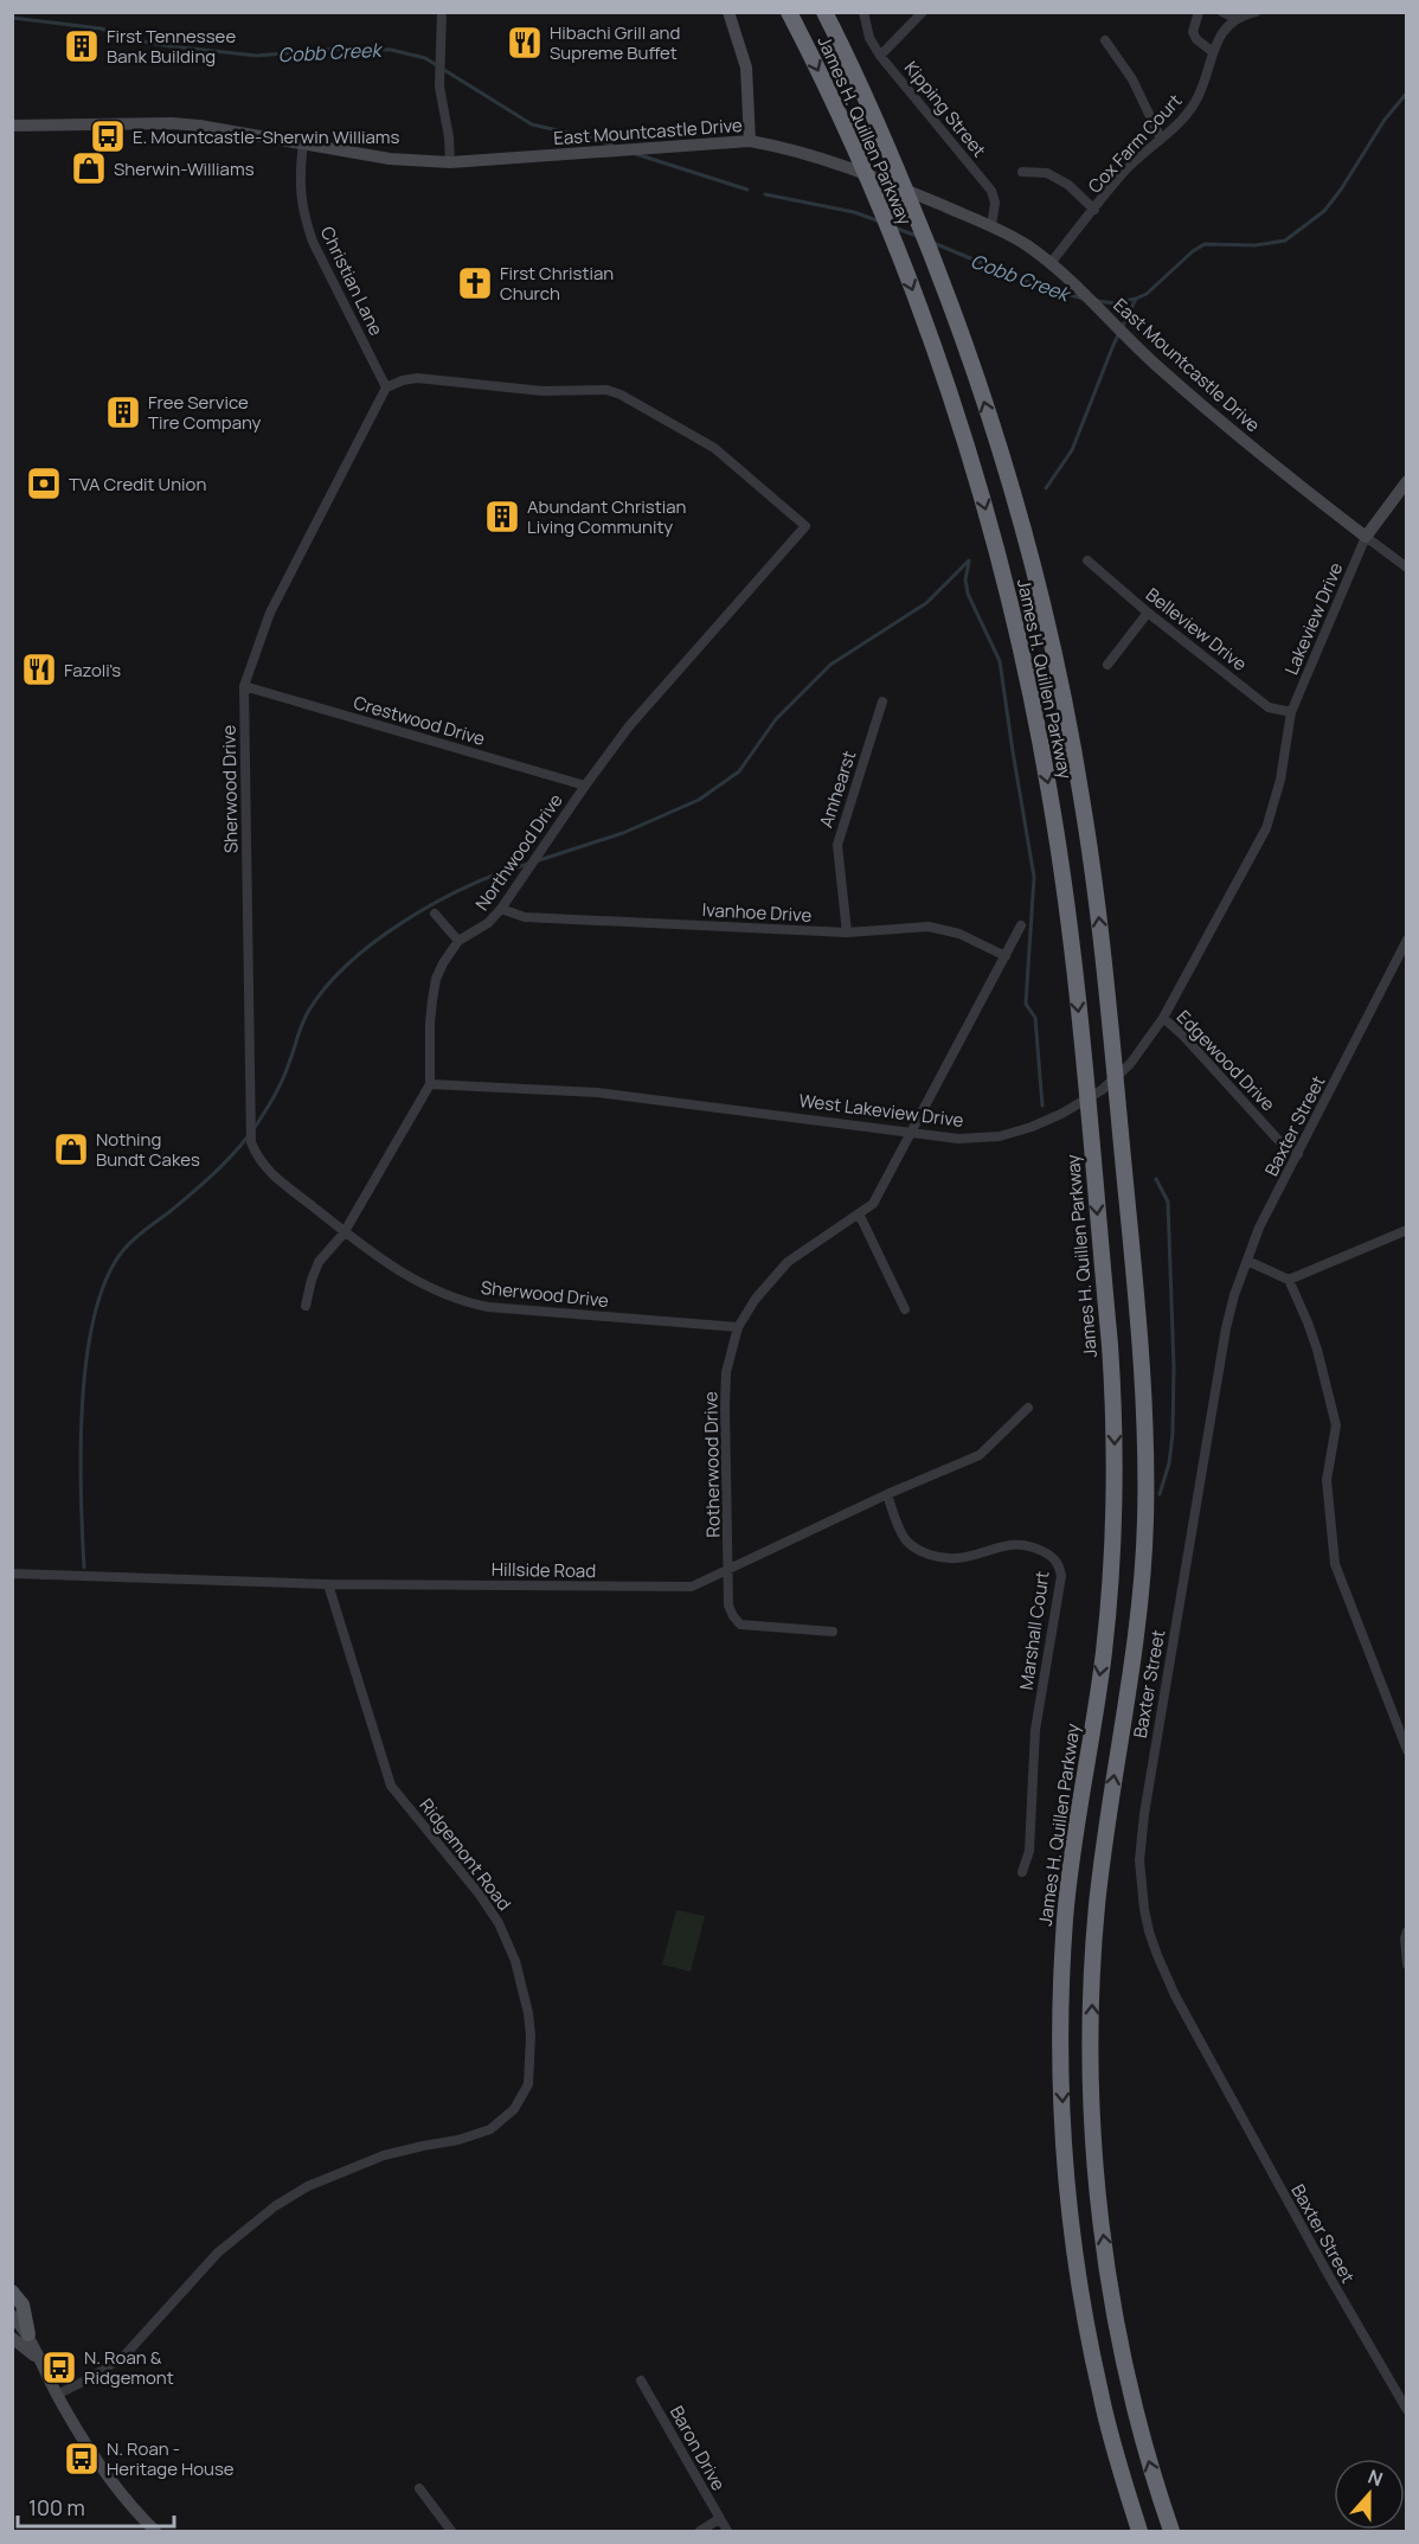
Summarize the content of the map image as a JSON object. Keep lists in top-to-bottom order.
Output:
{
  "streets": {
    "highway": ["James H. Quillen Parkway"],
    "street": [
      "Kipping Street",
      "East Mountcastle Drive",
      "Cox Farm Court",
      "Christian Lane",
      "Lakeview Drive",
      "Belleview Drive",
      "Crestwood Drive",
      "Sherwood Drive",
      "Amhearst",
      "Northwood Drive",
      "Ivanhoe Drive",
      "Edgewood Drive",
      "West Lakeview Drive",
      "Baxter Street",
      "Rotherwood Drive",
      "Hillside Road",
      "Marshall Court",
      "Ridgemont Road",
      "Baron Drive"
    ]
  },
  "crossings": [
    ["Kipping Street", "East Mountcastle Drive"],
    ["East Mountcastle Drive", "Cox Farm Court"],
    ["East Mountcastle Drive", "Christian Lane"],
    ["East Mountcastle Drive", "Lakeview Drive"],
    ["Christian Lane", "Sherwood Drive"],
    ["Christian Lane", "Northwood Drive"],
    ["Lakeview Drive", "Belleview Drive"],
    ["Lakeview Drive", "West Lakeview Drive"],
    ["Belleview Drive", "West Lakeview Drive"],
    ["Crestwood Drive", "Sherwood Drive"],
    ["Crestwood Drive", "Northwood Drive"],
    ["Sherwood Drive", "Northwood Drive"],
    ["Sherwood Drive", "Rotherwood Drive"],
    ["Amhearst", "Ivanhoe Drive"],
    ["Northwood Drive", "Ivanhoe Drive"],
    ["Northwood Drive", "West Lakeview Drive"],
    ["Ivanhoe Drive", "Rotherwood Drive"],
    ["Edgewood Drive", "West Lakeview Drive"],
    ["Edgewood Drive", "Baxter Street"],
    ["West Lakeview Drive", "Rotherwood Drive"],
    ["Rotherwood Drive", "Hillside Road"],
    ["Hillside Road", "Marshall Court"],
    ["Hillside Road", "Ridgemont Road"]
  ],
  "water": ["Cobb Creek"],
  "places": {
    "restaurant": ["Hibachi Grill and Supreme Buffet", "Fazoli's"],
    "building": ["First Tennessee Bank Building", "Free Service Tire Company", "Abundant Christian Living Community"],
    "bus stop": ["E. Mountcastle-Sherwin Williams", "N. Roan & Ridgemont", "N. Roan - Heritage House"],
    "shop": ["Sherwin-Williams", "Nothing Bundt Cakes"],
    "church": ["First Christian Church"],
    "bank": ["TVA Credit Union"]
  },
  "scale_bar": "100 m",
  "north": "top"
}
